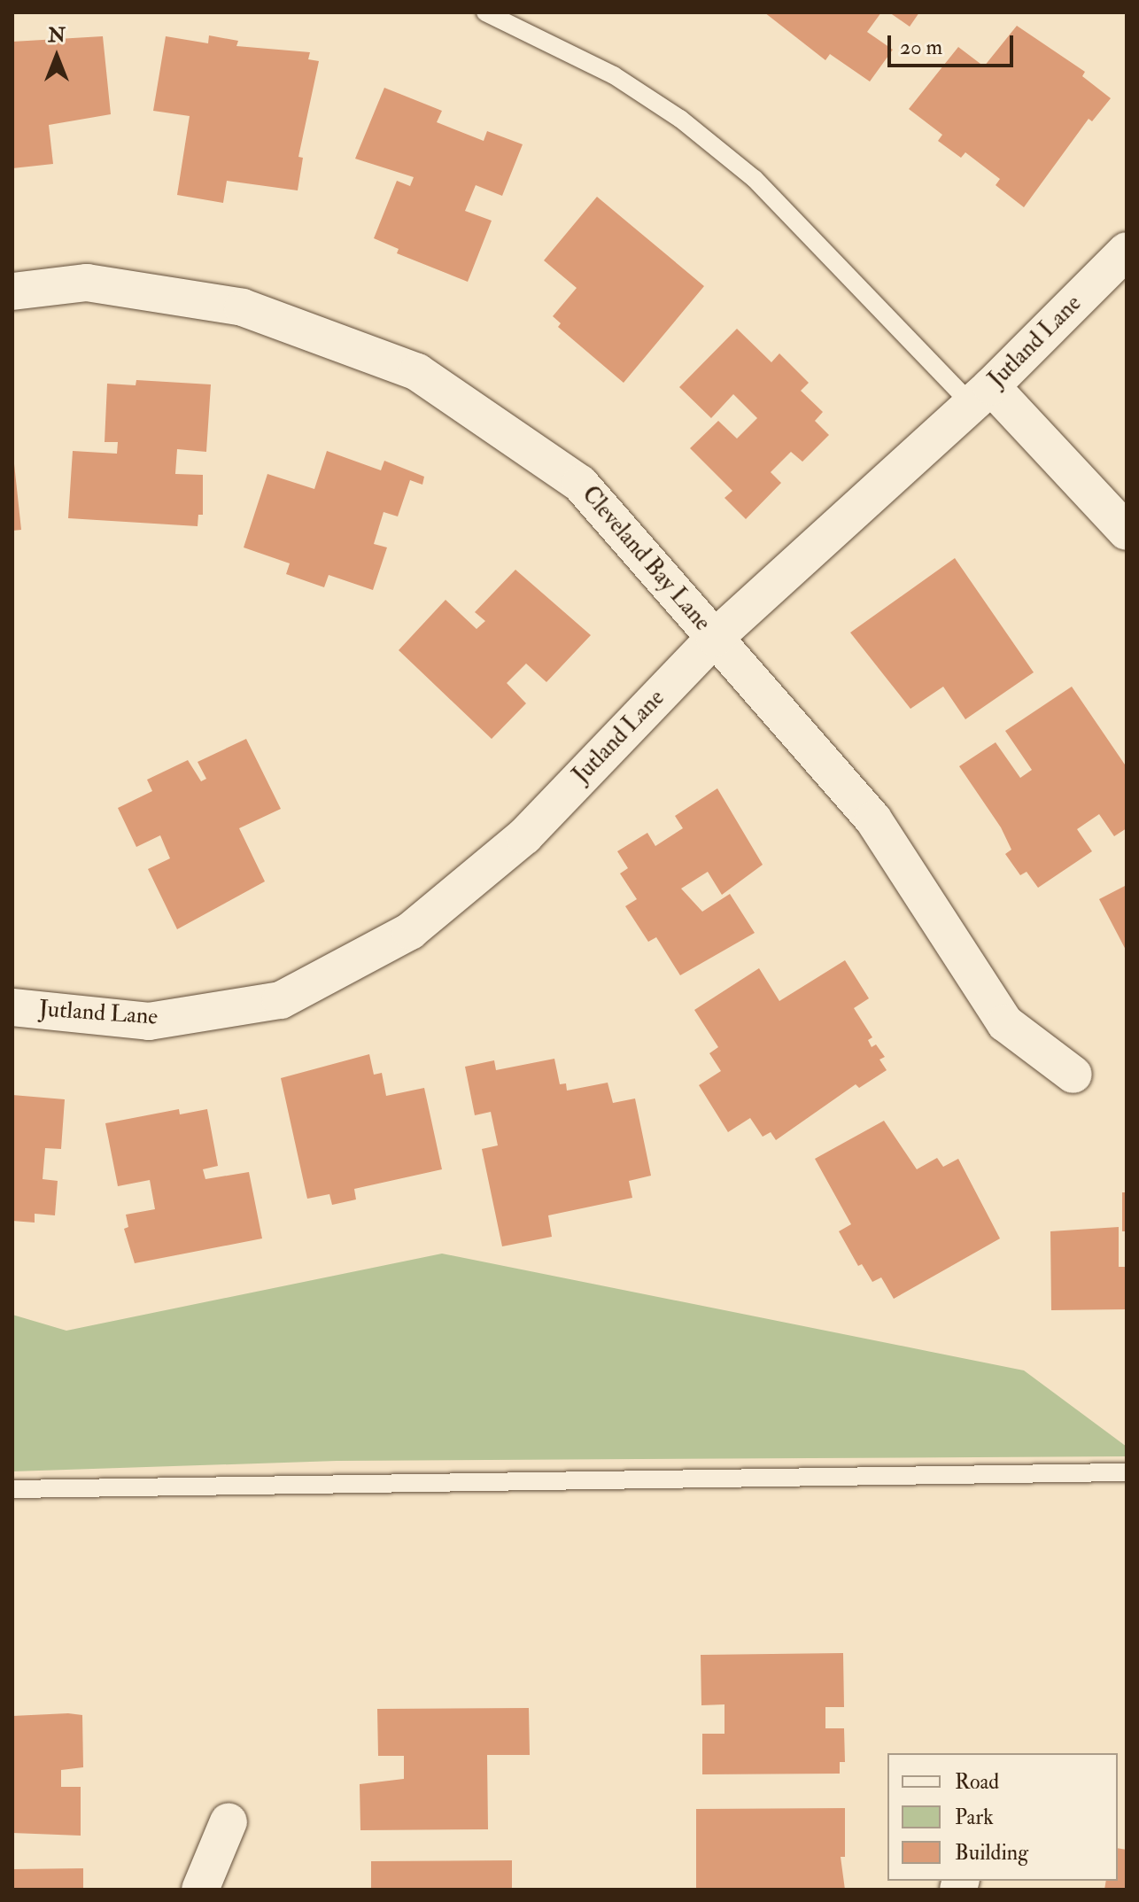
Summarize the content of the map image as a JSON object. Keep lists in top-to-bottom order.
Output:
{
  "streets": {
    "street": ["Jutland Lane", "Cleveland Bay Lane"]
  },
  "crossings": [
    ["Jutland Lane", "Cleveland Bay Lane"]
  ],
  "legend": ["Road", "Park", "Building"],
  "scale_bar": "20 m",
  "north": "top"
}
